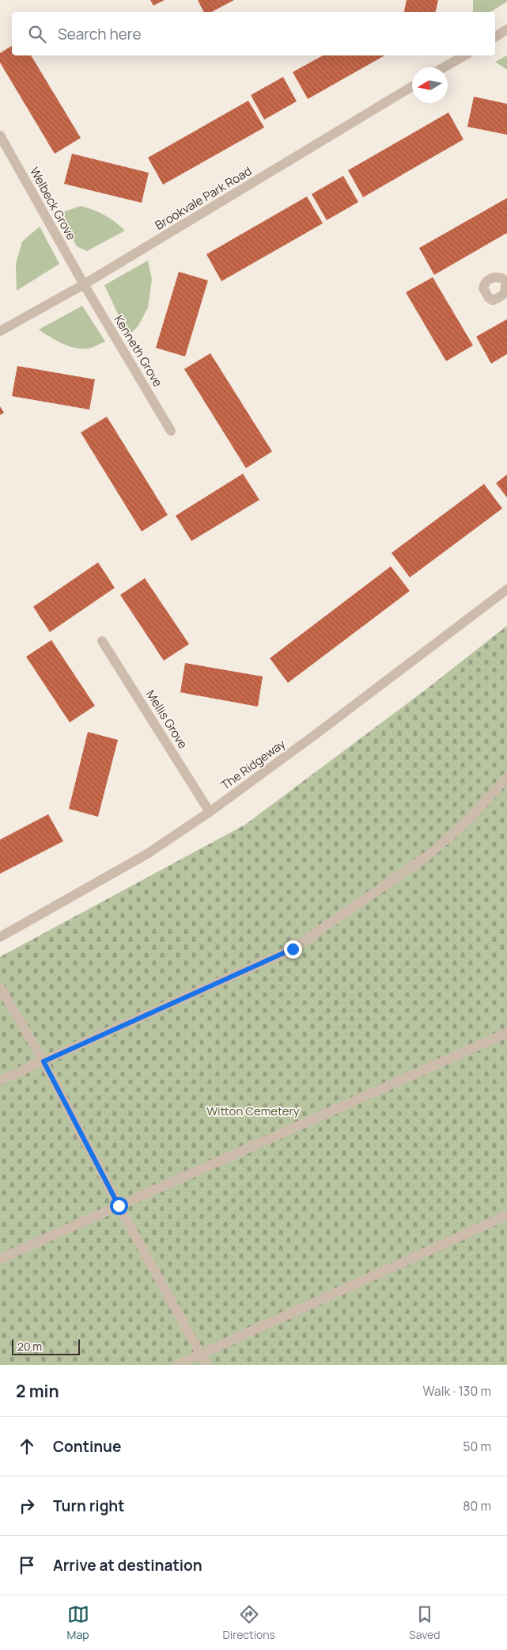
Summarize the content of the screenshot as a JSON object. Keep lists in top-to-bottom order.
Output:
{
  "streets": {
    "street": [
      "Brookvale Park Road",
      "Welbeck Grove",
      "Kenneth Grove",
      "Mellis Grove",
      "The Ridgeway"
    ]
  },
  "crossings": [
    ["Brookvale Park Road", "Welbeck Grove"],
    ["Brookvale Park Road", "Kenneth Grove"],
    ["Welbeck Grove", "Kenneth Grove"],
    ["Mellis Grove", "The Ridgeway"]
  ],
  "parks": ["Witton Cemetery"],
  "scale_bar": "20 m",
  "north": "left",
  "page": {
    "search": "Search here",
    "scale": "20 m",
    "heading": ["2 min", "Walk · 130 m"],
    "list": [
      ["Continue", "50 m"],
      ["Turn right", "80 m"],
      "Arrive at destination"
    ],
    "nav": ["Map", "Directions", "Saved"]
  }
}
